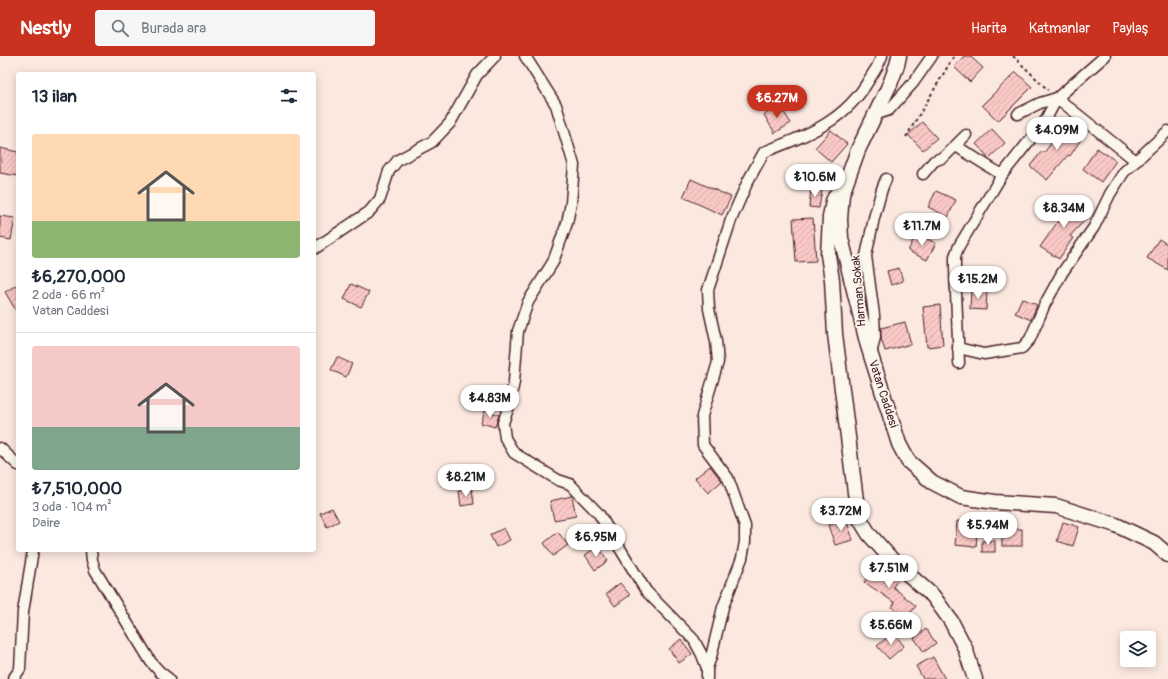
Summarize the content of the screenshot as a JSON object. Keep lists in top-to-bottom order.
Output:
{
  "streets": {
    "street": ["Harman Sokak", "Vatan Caddesi"]
  },
  "crossings": [
    ["Harman Sokak", "Vatan Caddesi"]
  ],
  "page": {
    "header": "Nestly",
    "search": "Burada ara",
    "nav": ["Harita", "Katmanlar", "Paylaş"],
    "heading": "13 ilan",
    "price": [
      "₺6.27M",
      "₺4.09M",
      "₺10.6M",
      "₺8.34M",
      "₺11.7M",
      "₺15.2M",
      "₺4.83M",
      "₺8.21M",
      "₺3.72M",
      "₺5.94M",
      "₺6.95M",
      "₺7.51M",
      "₺5.66M"
    ],
    "list": [
      {
        "name": "₺6,270,000",
        "note": "2 oda · 66 m² · Vatan Caddesi"
      },
      {
        "name": "₺7,510,000",
        "note": "3 oda · 104 m² · Daire"
      }
    ]
  }
}
